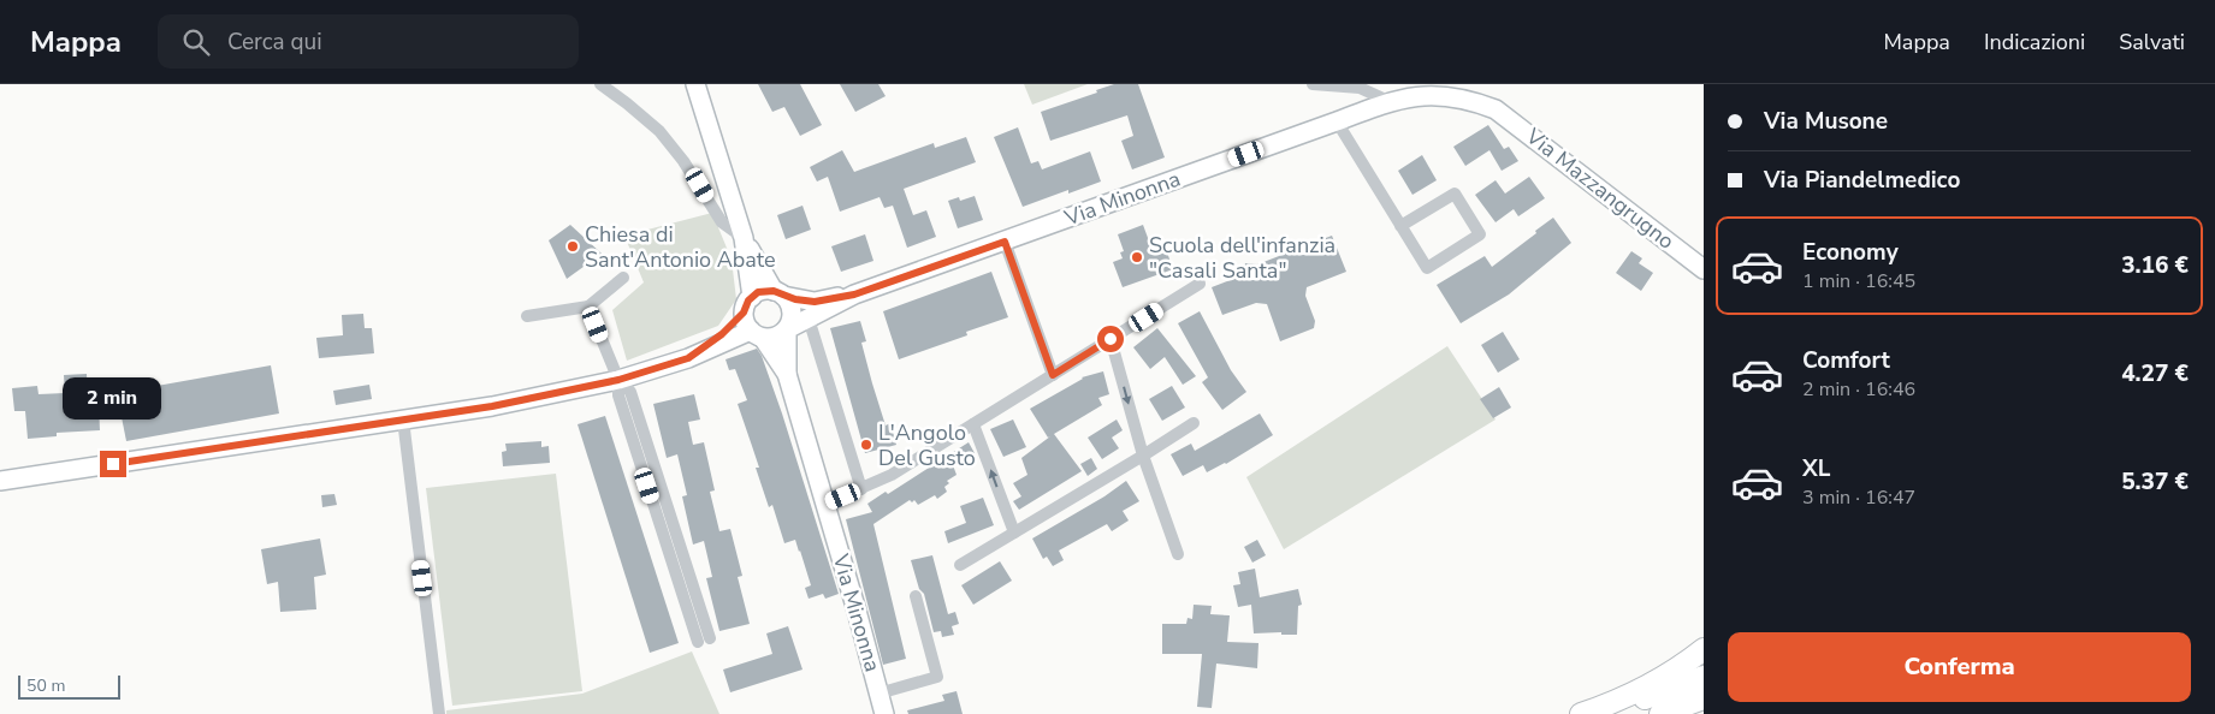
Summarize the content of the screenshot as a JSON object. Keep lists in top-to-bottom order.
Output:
{
  "streets": {
    "main road": ["Via Mazzangrugno", "Via Minonna"]
  },
  "crossings": [
    ["Via Mazzangrugno", "Via Minonna"]
  ],
  "places": ["Chiesa di Sant'Antonio Abate", "Scuola dell'infanzia \"Casali Santa\"", "L'Angolo Del Gusto"],
  "scale_bar": "50 m",
  "page": {
    "header": "Mappa",
    "search": "Cerca qui",
    "nav": ["Mappa", "Indicazioni", "Salvati"],
    "banner": ["Via Musone", "Via Piandelmedico"],
    "list": [
      {
        "name": "Economy",
        "note": "1 min · 16:45",
        "value": "3.16 €"
      },
      {
        "name": "Comfort",
        "note": "2 min · 16:46",
        "value": "4.27 €"
      },
      {
        "name": "XL",
        "note": "3 min · 16:47",
        "value": "5.37 €"
      }
    ],
    "bubble": "2 min",
    "buttons": "Conferma",
    "scale": "50 m"
  }
}
